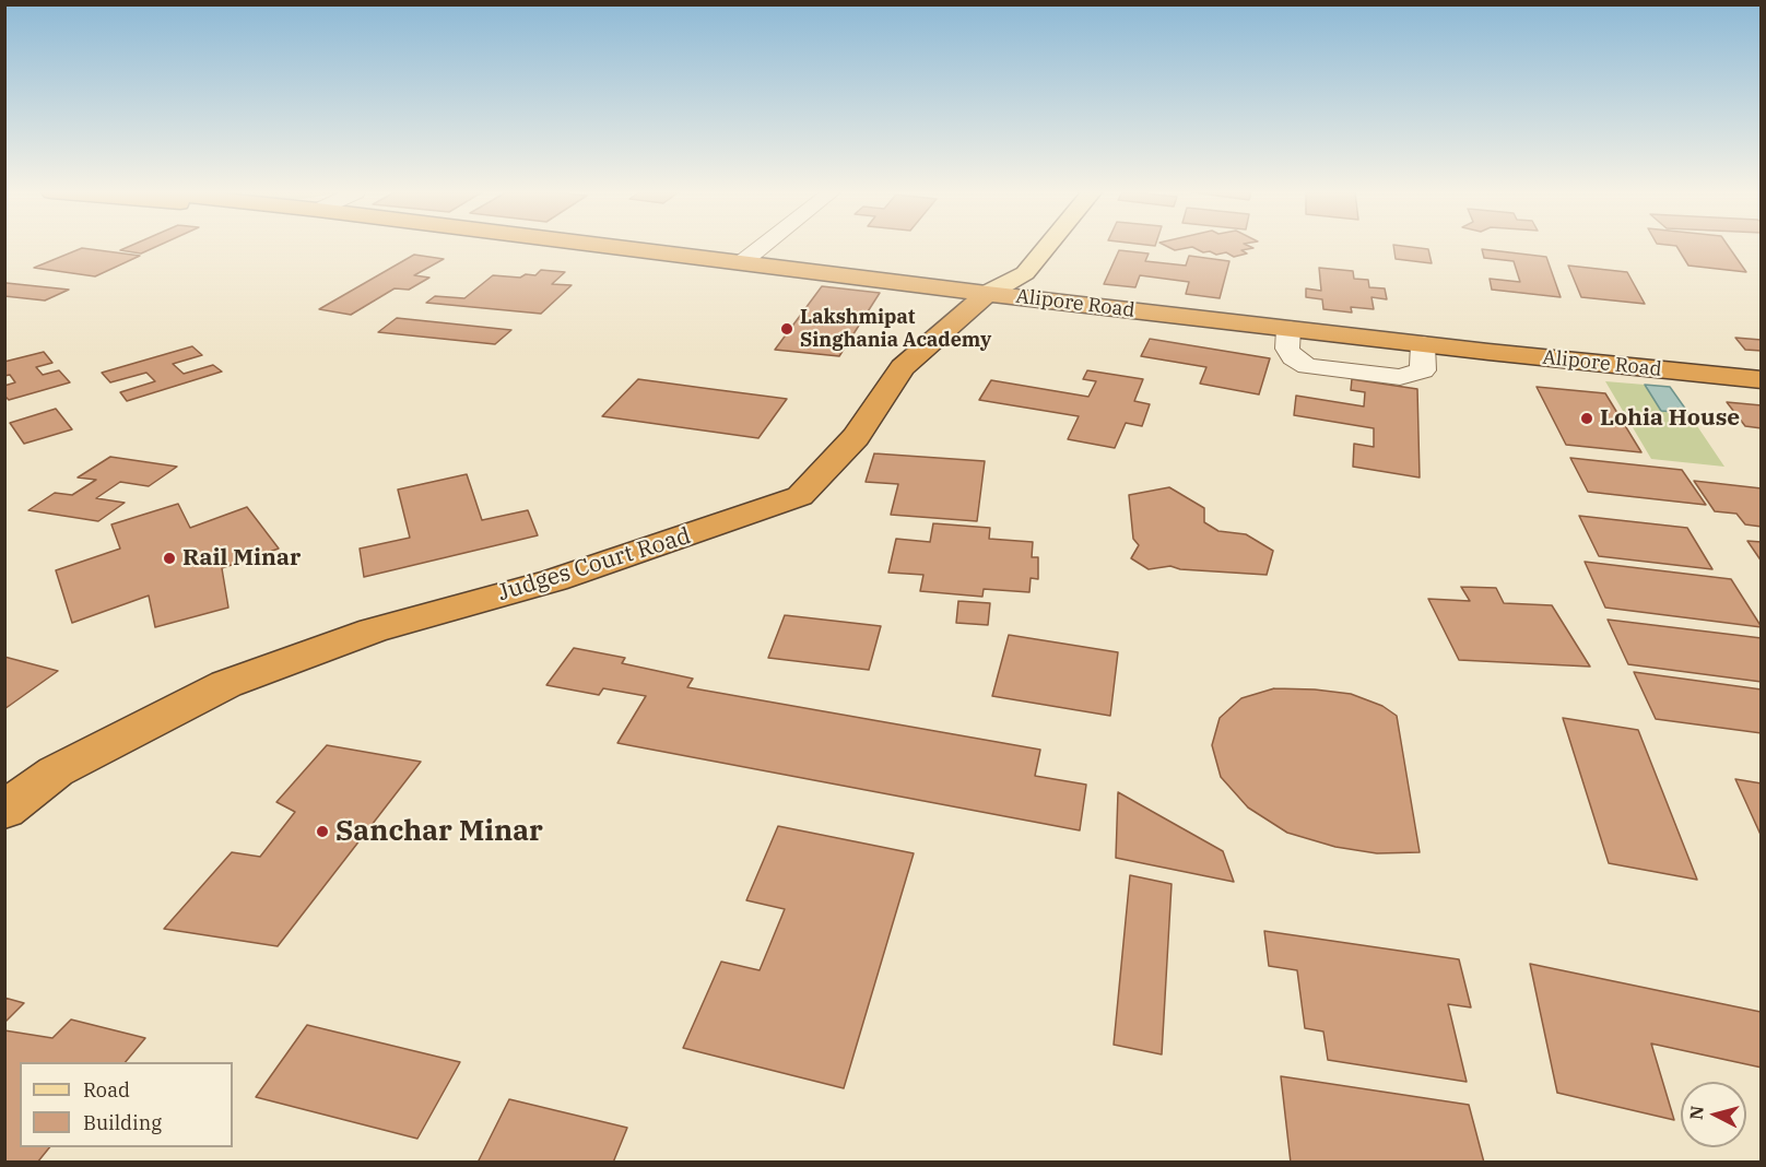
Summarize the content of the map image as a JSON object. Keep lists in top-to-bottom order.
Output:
{
  "streets": {
    "highway": ["Alipore Road", "Judges Court Road"]
  },
  "crossings": [
    ["Alipore Road", "Judges Court Road"]
  ],
  "places": [
    "Lakshmipat Singhania Academy",
    "Lohia House",
    "Rail Minar",
    "Sanchar Minar"
  ],
  "legend": ["Road", "Building"],
  "north": "left"
}
